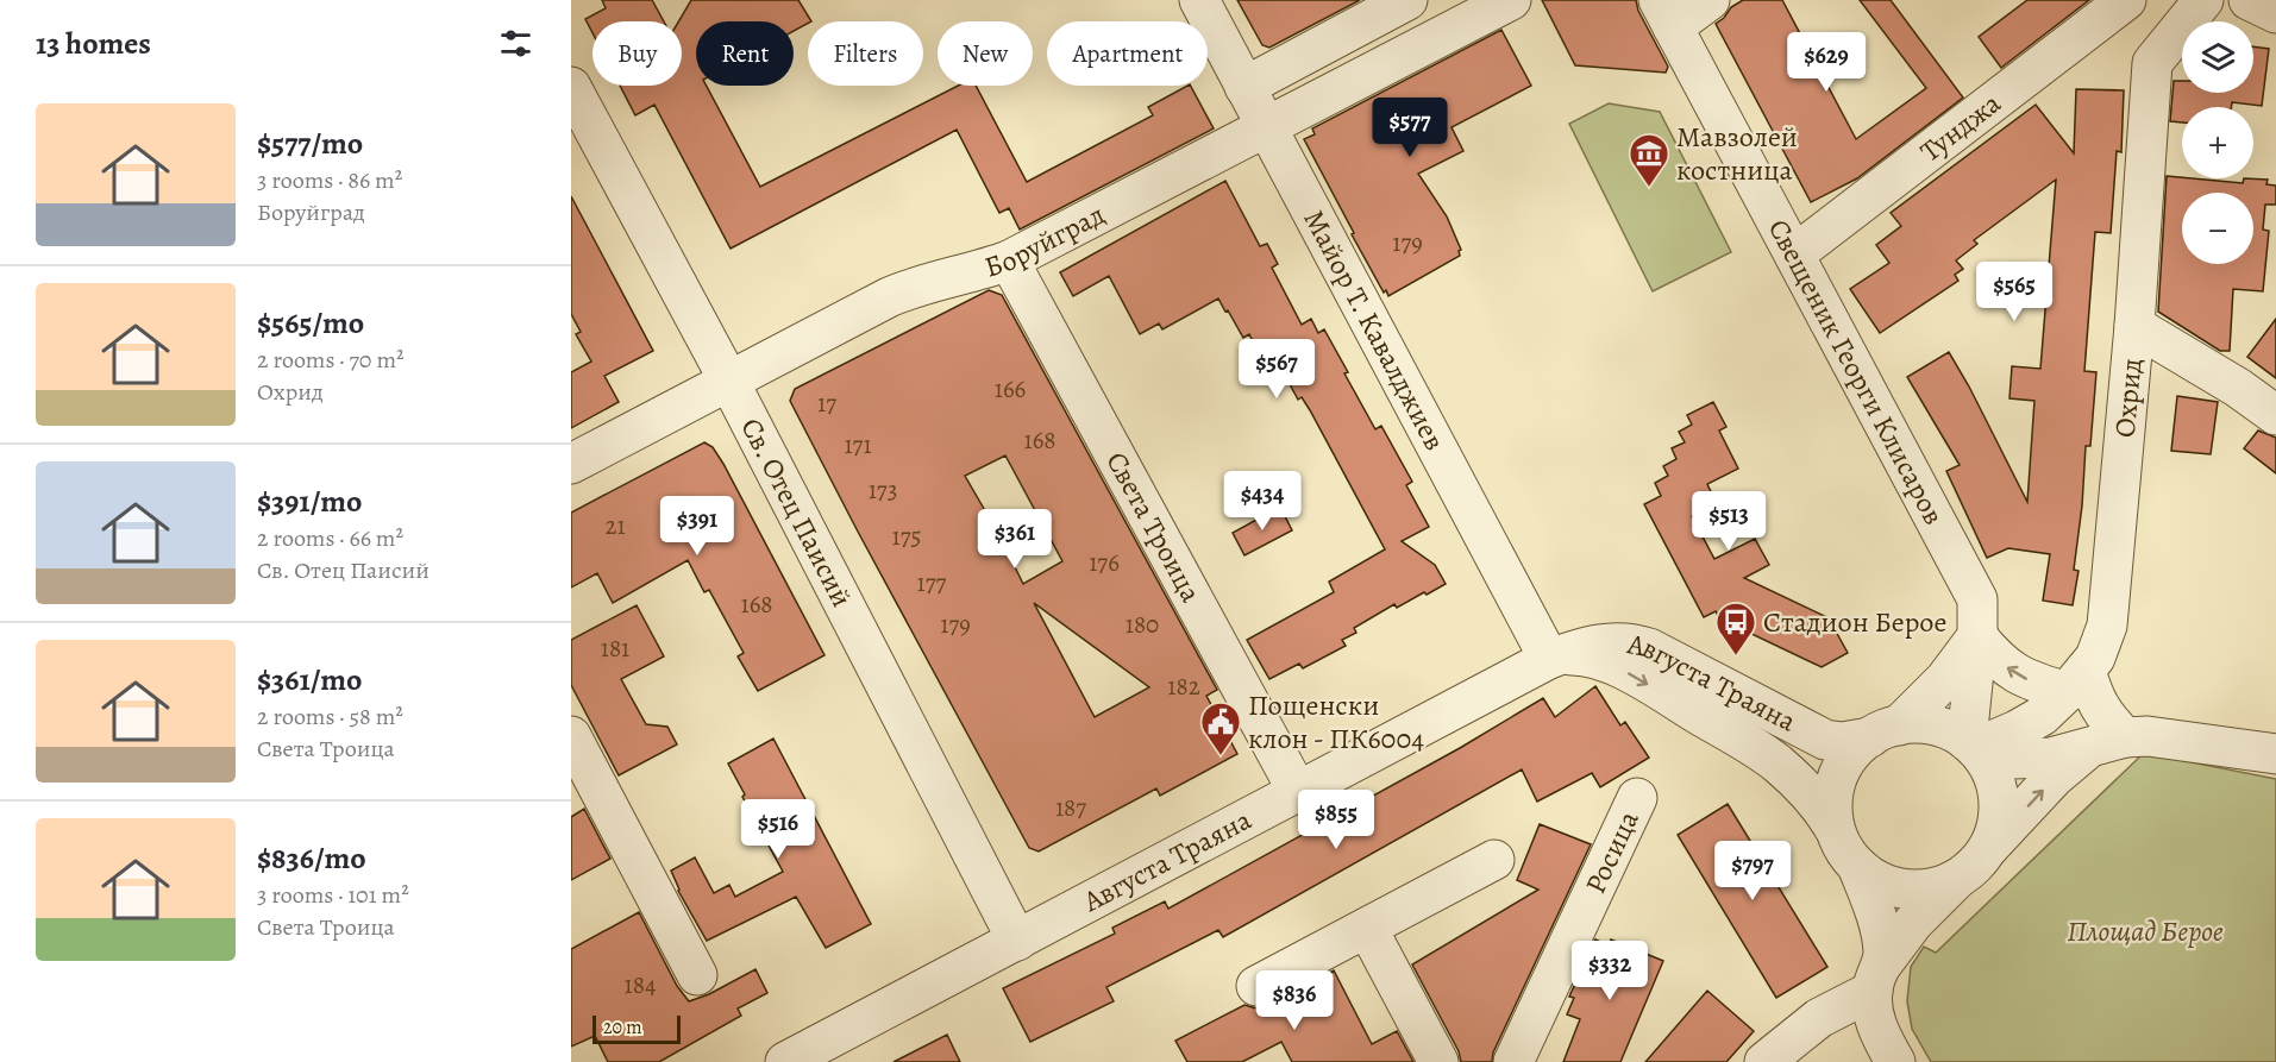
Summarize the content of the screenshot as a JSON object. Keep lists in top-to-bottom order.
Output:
{
  "streets": {
    "street": [
      "Тунджа",
      "Боруйград",
      "Майор Т. Кавалджиев",
      "Свещеник Георги Клисаров",
      "Охрид",
      "Св. Отец Паисий",
      "Света Троица",
      "Августа Траяна",
      "Росица"
    ]
  },
  "crossings": [
    ["Тунджа", "Свещеник Георги Клисаров"],
    ["Боруйград", "Майор Т. Кавалджиев"],
    ["Боруйград", "Св. Отец Паисий"],
    ["Боруйград", "Света Троица"],
    ["Майор Т. Кавалджиев", "Августа Траяна"],
    ["Свещеник Георги Клисаров", "Охрид"],
    ["Свещеник Георги Клисаров", "Августа Траяна"],
    ["Охрид", "Августа Траяна"],
    ["Св. Отец Паисий", "Августа Траяна"],
    ["Света Троица", "Августа Траяна"]
  ],
  "parks": ["Площад Берое"],
  "places": {
    "museum": ["Мавзолей костница"],
    "bus stop": ["Стадион Берое"],
    "public building": ["Пощенски клон - ПК6004"]
  },
  "house_numbers": [
    "179",
    "166",
    "17",
    "168",
    "171",
    "173",
    "21",
    "175",
    "176",
    "177",
    "168",
    "179",
    "180",
    "181",
    "182",
    "187",
    "184"
  ],
  "scale_bar": "20 m",
  "page": {
    "heading": "13 homes",
    "map_buttons": ["+", "−"],
    "chip": [
      "Buy",
      "Rent",
      "Filters",
      "New",
      "Apartment"
    ],
    "price": [
      "$629",
      "$577",
      "$565",
      "$567",
      "$434",
      "$513",
      "$391",
      "$361",
      "$855",
      "$516",
      "$797",
      "$332",
      "$836"
    ],
    "list": [
      {
        "name": "$577/mo",
        "note": "3 rooms · 86 m² · Боруйград"
      },
      {
        "name": "$565/mo",
        "note": "2 rooms · 70 m² · Охрид"
      },
      {
        "name": "$391/mo",
        "note": "2 rooms · 66 m² · Св. Отец Паисий"
      },
      {
        "name": "$361/mo",
        "note": "2 rooms · 58 m² · Света Троица"
      },
      {
        "name": "$836/mo",
        "note": "3 rooms · 101 m² · Света Троица"
      }
    ],
    "scale": "20 m"
  }
}
